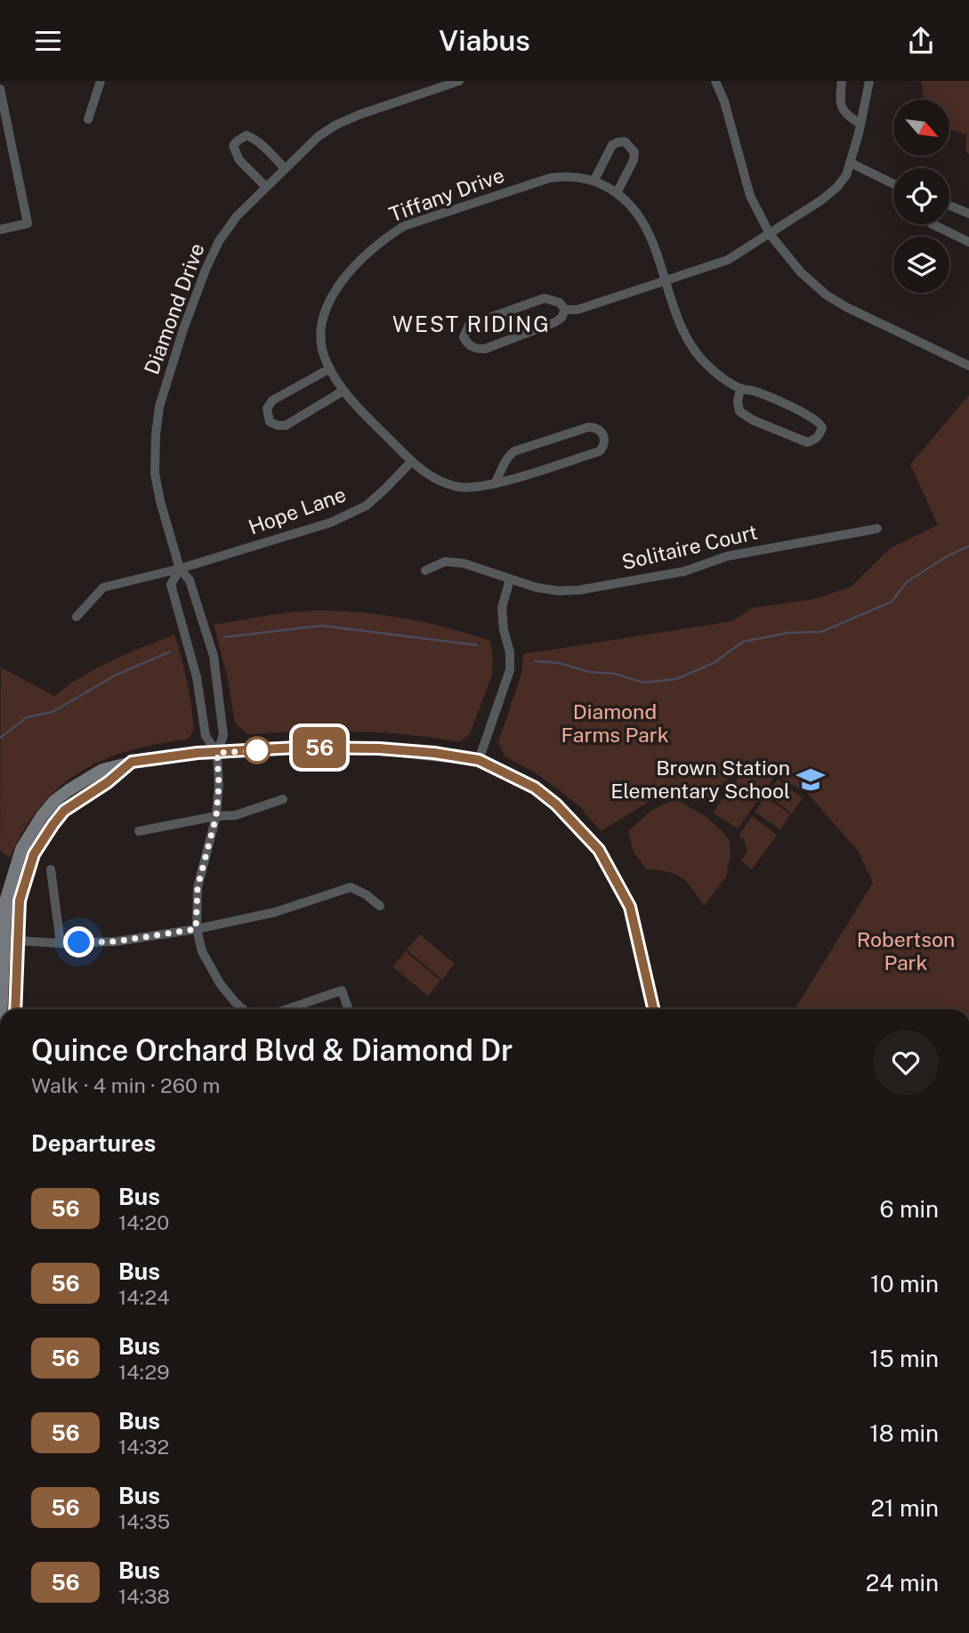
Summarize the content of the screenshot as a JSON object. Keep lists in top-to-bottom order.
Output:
{
  "streets": {
    "street": [
      "Tiffany Drive",
      "Diamond Drive",
      "Hope Lane",
      "Solitaire Court"
    ]
  },
  "crossings": [
    ["Tiffany Drive", "Hope Lane"],
    ["Diamond Drive", "Hope Lane"]
  ],
  "districts": ["WEST RIDING"],
  "parks": ["Diamond Farms Park", "Robertson Park"],
  "places": {
    "school or university": ["Brown Station Elementary School"]
  },
  "lines": ["bus line 56"],
  "north": "bottom right",
  "page": {
    "header": "Viabus",
    "on_map": "56",
    "heading": [
      ["Quince Orchard Blvd & Diamond Dr", "Walk · 4 min · 260 m"],
      "Departures"
    ],
    "list": [
      {
        "mark": "56",
        "name": "Bus",
        "note": "14:20",
        "value": "6 min"
      },
      {
        "mark": "56",
        "name": "Bus",
        "note": "14:24",
        "value": "10 min"
      },
      {
        "mark": "56",
        "name": "Bus",
        "note": "14:29",
        "value": "15 min"
      },
      {
        "mark": "56",
        "name": "Bus",
        "note": "14:32",
        "value": "18 min"
      },
      {
        "mark": "56",
        "name": "Bus",
        "note": "14:35",
        "value": "21 min"
      },
      {
        "mark": "56",
        "name": "Bus",
        "note": "14:38",
        "value": "24 min"
      }
    ]
  }
}
